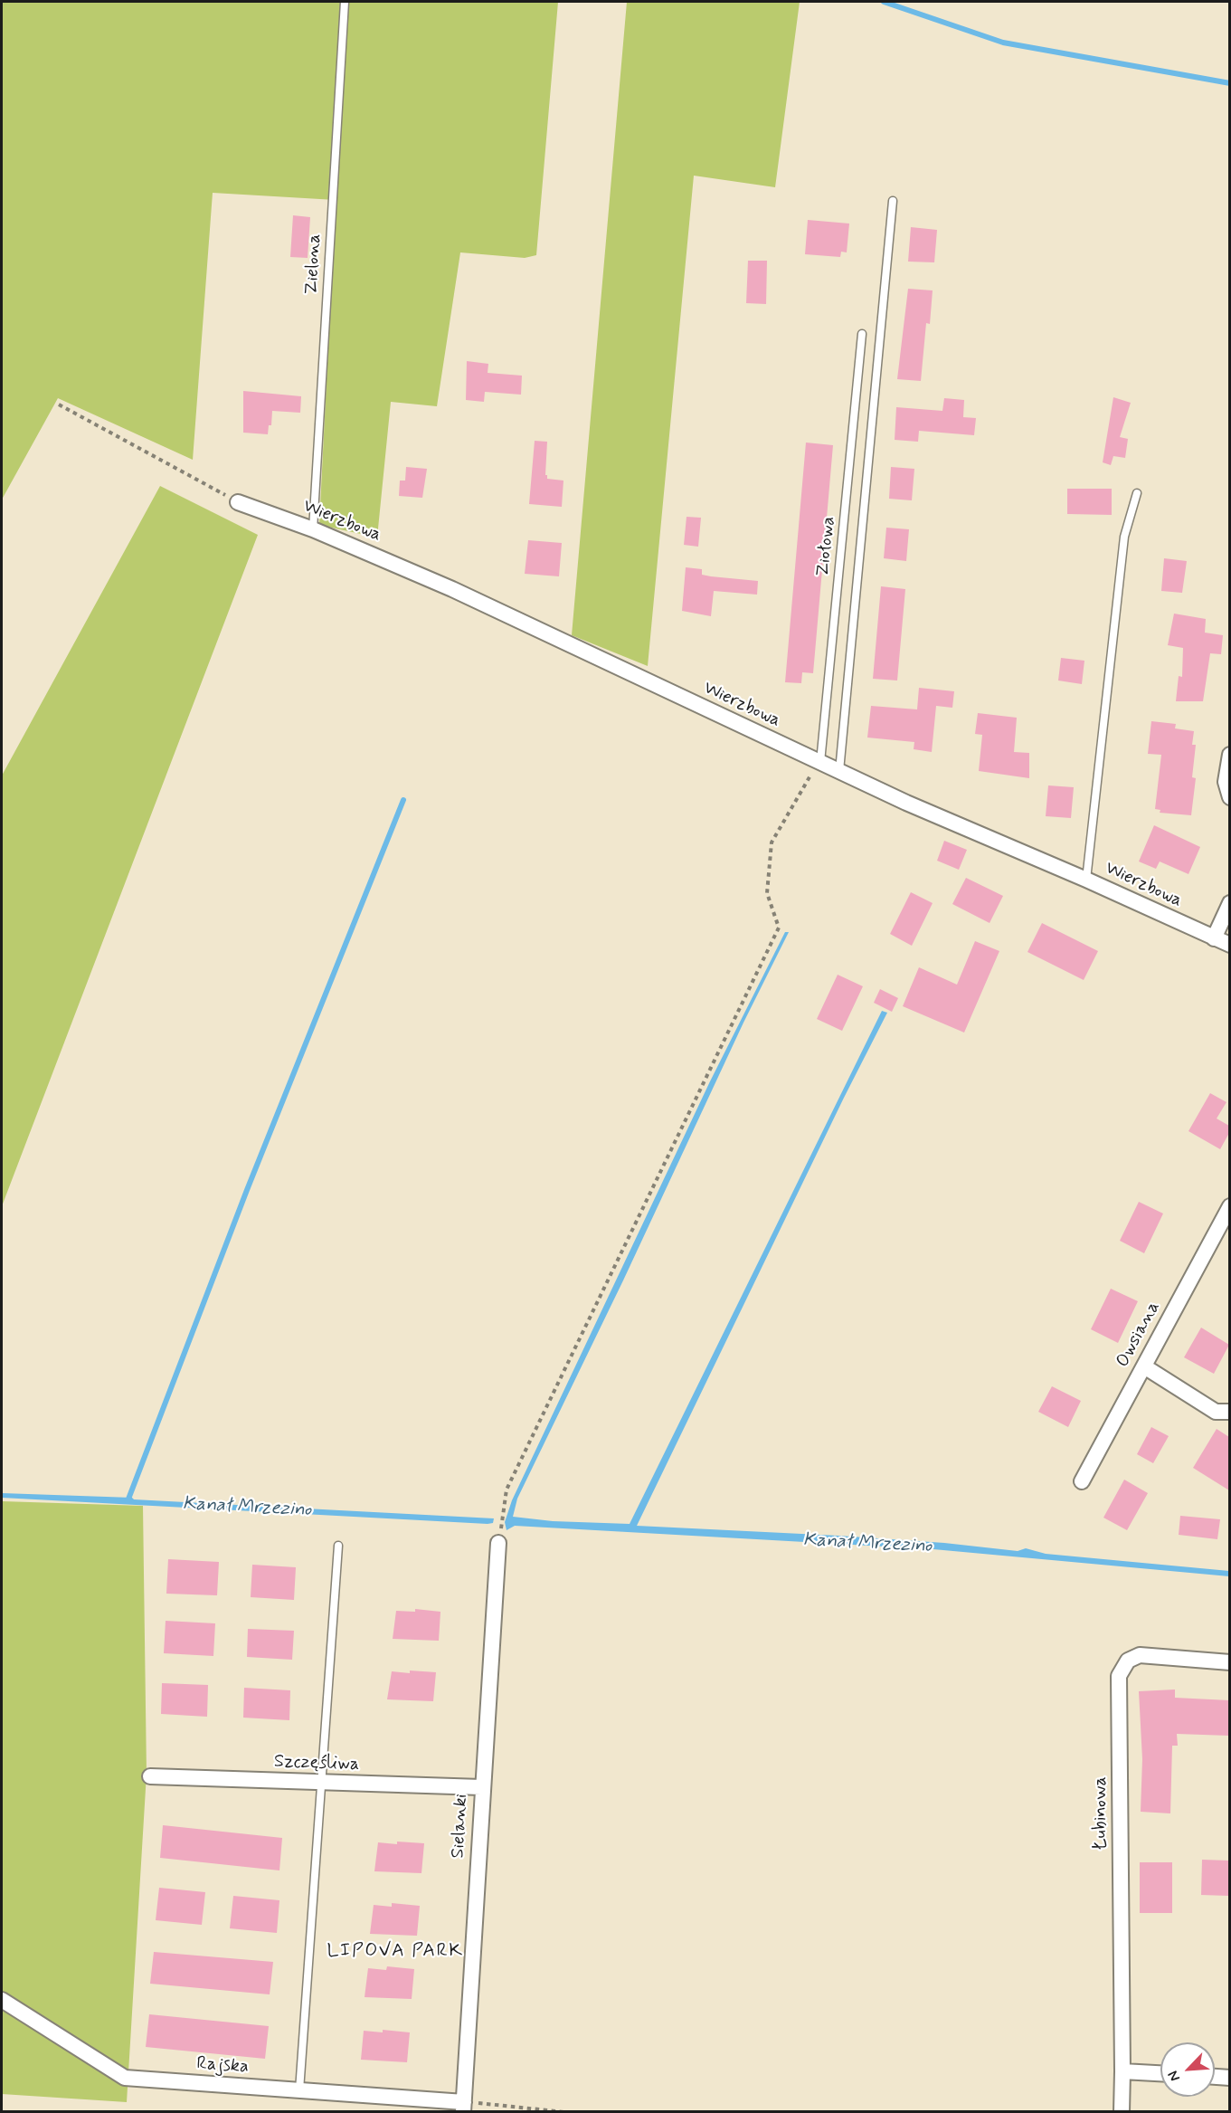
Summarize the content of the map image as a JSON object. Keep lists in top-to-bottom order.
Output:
{
  "streets": {
    "street": [
      "Wierzbowa",
      "Owsiana",
      "Szczęśliwa",
      "Łubinowa",
      "Sielanki",
      "Rajska"
    ],
    "lane": ["Zielona", "Ziołowa"]
  },
  "crossings": [
    ["Zielona", "Wierzbowa"],
    ["Wierzbowa", "Ziołowa"],
    ["Szczęśliwa", "Sielanki"],
    ["Sielanki", "Rajska"]
  ],
  "districts": ["LIPOVA PARK"],
  "water": ["Kanał Mrzezino"],
  "north": "bottom left"
}
